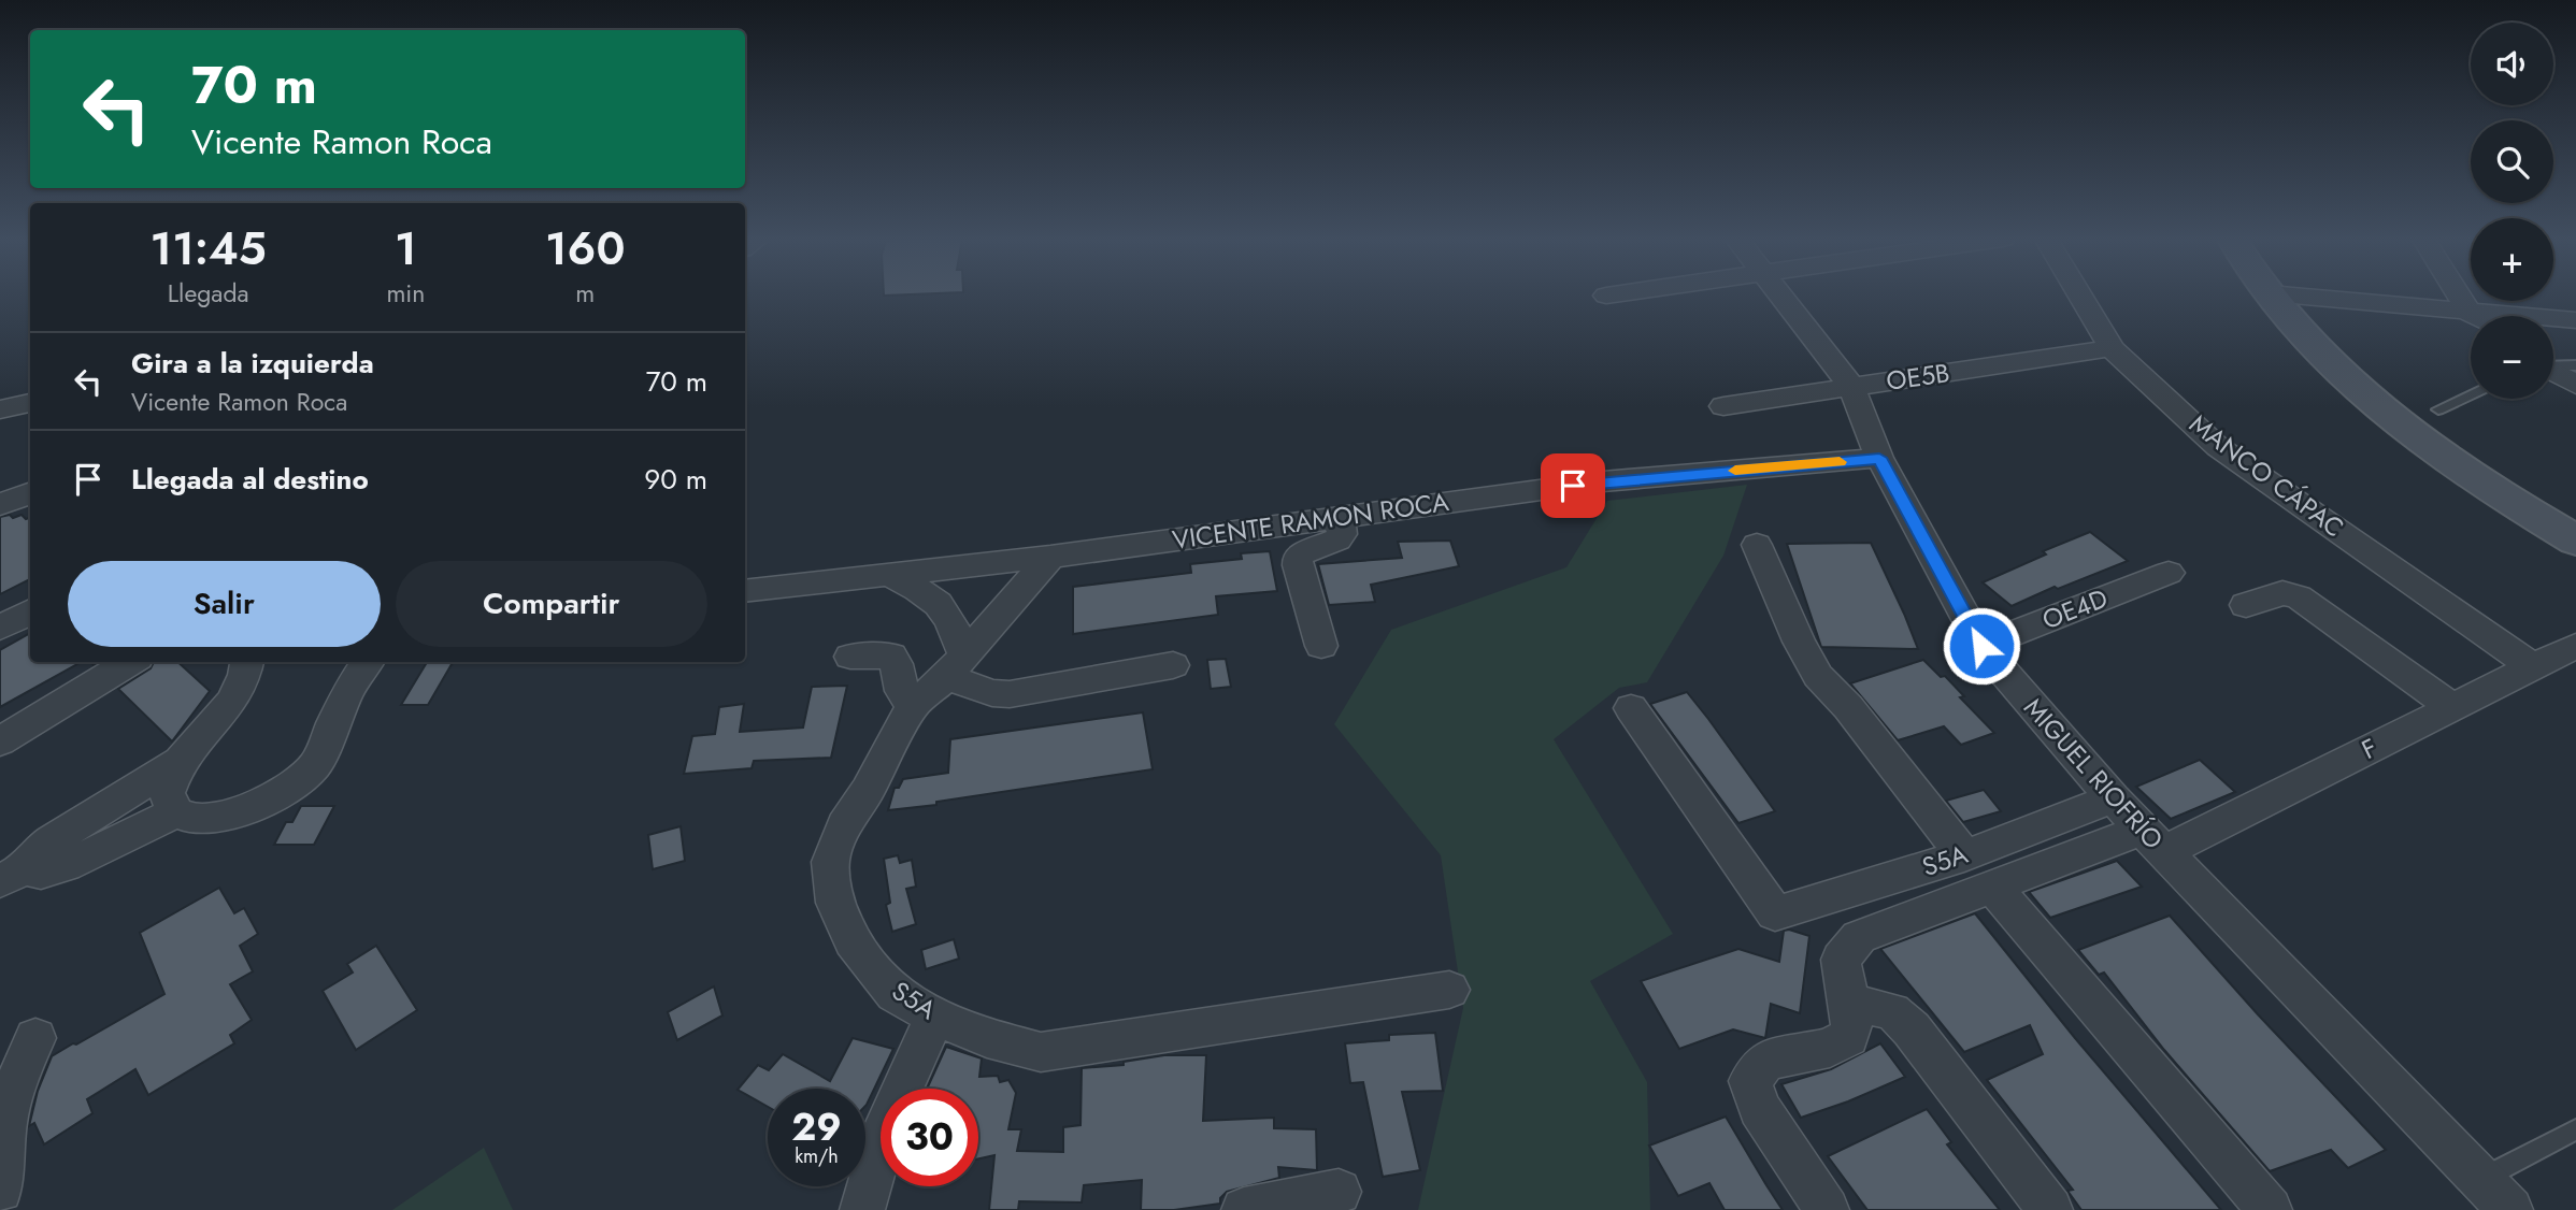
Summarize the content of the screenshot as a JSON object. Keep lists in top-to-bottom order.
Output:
{
  "streets": {
    "street": [
      "OE5B",
      "MANCO CÁPAC",
      "VICENTE RAMON ROCA",
      "OE4D",
      "F",
      "MIGUEL RIOFRÍO",
      "S5A"
    ]
  },
  "crossings": [
    ["OE5B", "MANCO CÁPAC"],
    ["OE5B", "MIGUEL RIOFRÍO"],
    ["MANCO CÁPAC", "F"],
    ["VICENTE RAMON ROCA", "MIGUEL RIOFRÍO"],
    ["VICENTE RAMON ROCA", "S5A"],
    ["OE4D", "MIGUEL RIOFRÍO"],
    ["F", "MIGUEL RIOFRÍO"],
    ["MIGUEL RIOFRÍO", "S5A"]
  ],
  "page": {
    "map_buttons": ["+", "−"],
    "turn": ["70 m", "Vicente Ramon Roca"],
    "eta": [
      "11:45",
      "Llegada",
      "1",
      "min",
      "160",
      "m"
    ],
    "list": [
      {
        "name": "Gira a la izquierda",
        "note": "Vicente Ramon Roca",
        "value": "70 m"
      },
      {
        "name": "Llegada al destino",
        "value": "90 m"
      }
    ],
    "buttons": ["Salir", "Compartir"],
    "speed": "29 km/h",
    "limit": "30"
  }
}
